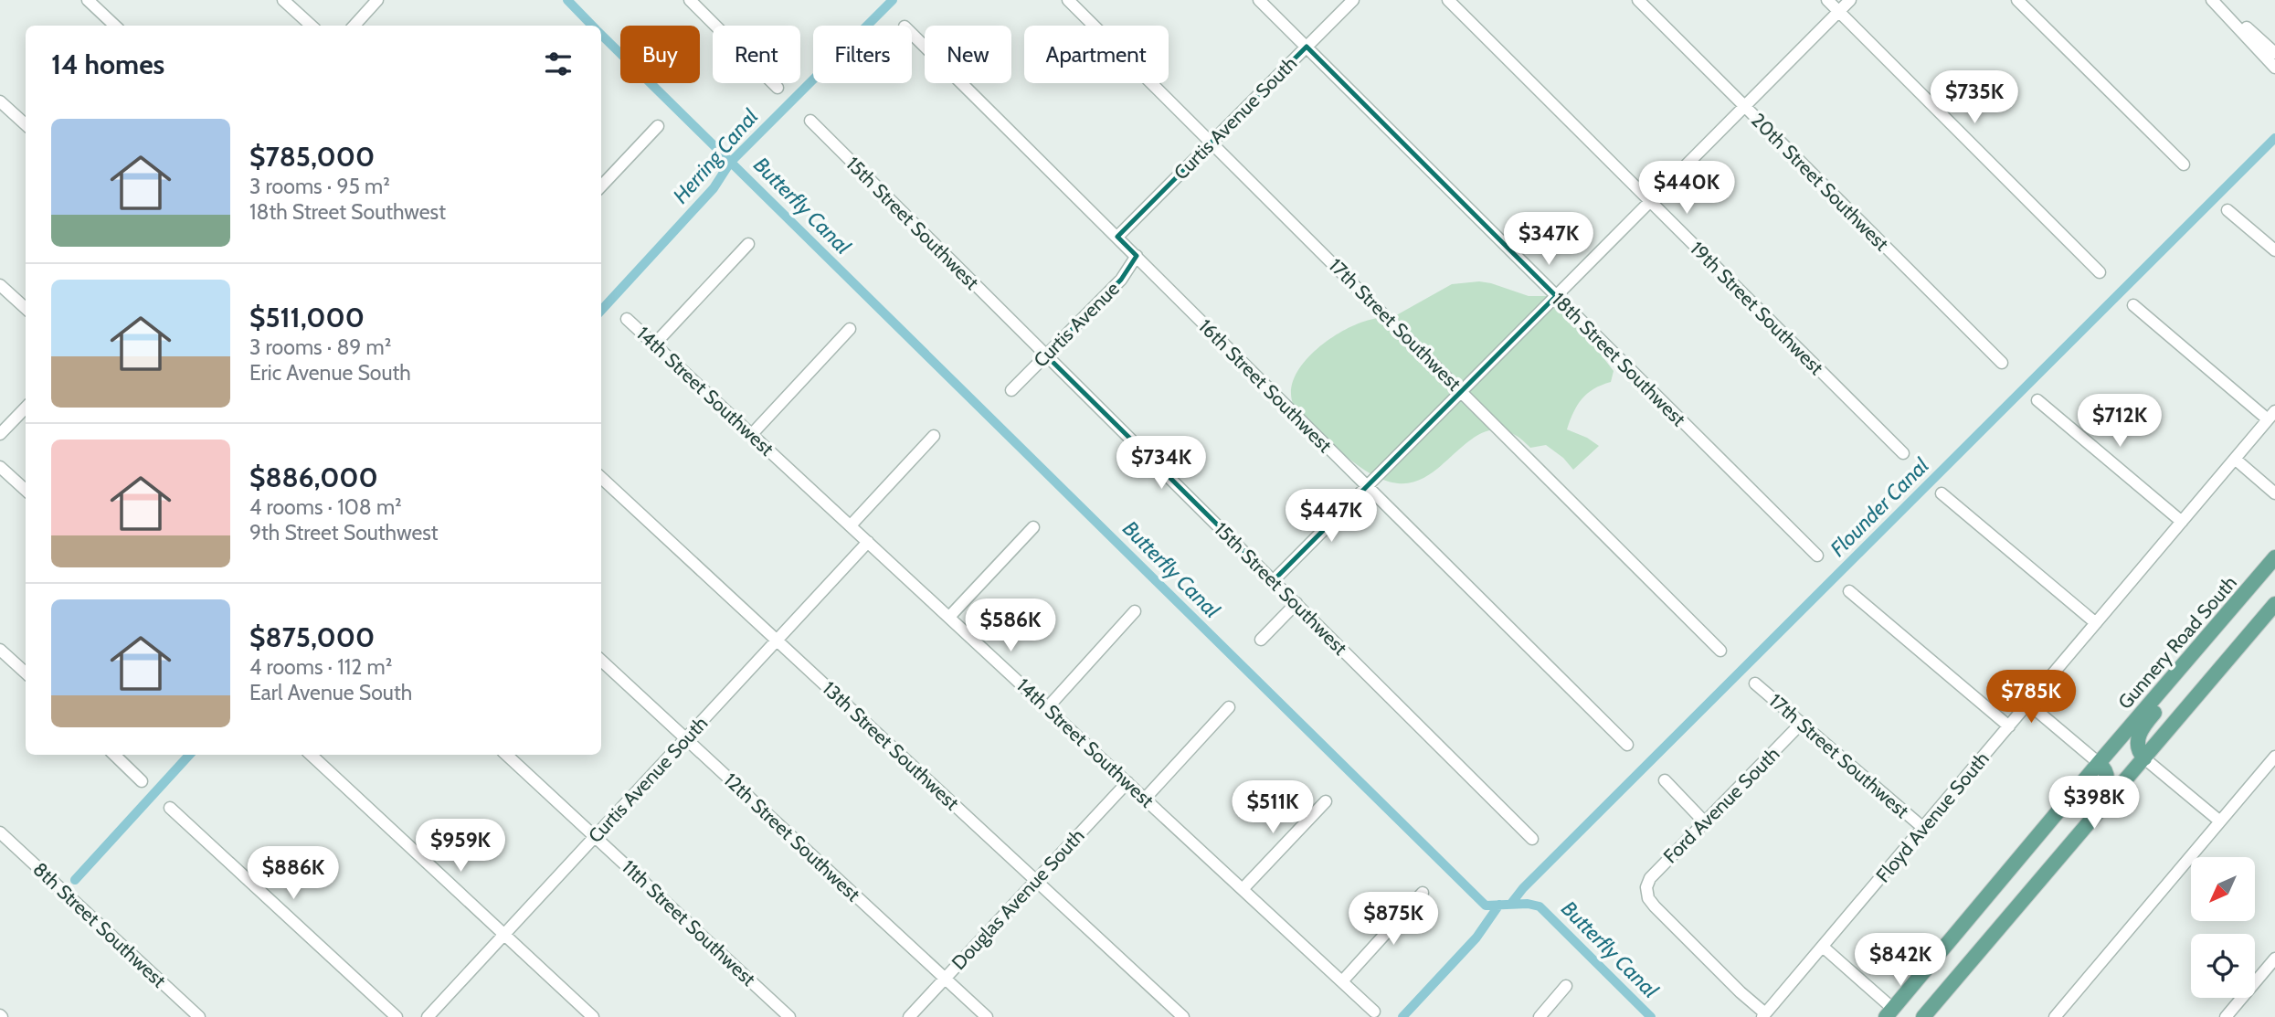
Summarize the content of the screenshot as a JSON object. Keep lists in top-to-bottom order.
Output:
{
  "streets": {
    "main road": ["Gunnery Road South"],
    "street": [
      "Curtis Avenue South",
      "20th Street Southwest",
      "15th Street Southwest",
      "19th Street Southwest",
      "Curtis Avenue",
      "17th Street Southwest",
      "18th Street Southwest",
      "16th Street Southwest",
      "14th Street Southwest",
      "13th Street Southwest",
      "Ford Avenue South",
      "Floyd Avenue South",
      "12th Street Southwest",
      "Douglas Avenue South",
      "11th Street Southwest",
      "8th Street Southwest"
    ]
  },
  "crossings": [
    ["Curtis Avenue South", "17th Street Southwest"],
    ["Curtis Avenue South", "18th Street Southwest"],
    ["Curtis Avenue South", "16th Street Southwest"],
    ["Curtis Avenue South", "14th Street Southwest"],
    ["Curtis Avenue South", "13th Street Southwest"],
    ["Curtis Avenue South", "12th Street Southwest"],
    ["Curtis Avenue South", "11th Street Southwest"],
    ["15th Street Southwest", "Curtis Avenue"],
    ["Curtis Avenue", "16th Street Southwest"],
    ["17th Street Southwest", "Ford Avenue South"],
    ["17th Street Southwest", "Floyd Avenue South"],
    ["14th Street Southwest", "Douglas Avenue South"],
    ["13th Street Southwest", "Douglas Avenue South"],
    ["Ford Avenue South", "Floyd Avenue South"],
    ["12th Street Southwest", "Douglas Avenue South"]
  ],
  "water": ["Herring Canal", "Butterfly Canal", "Flounder Canal"],
  "north": "bottom left",
  "page": {
    "chip": [
      "Buy",
      "Rent",
      "Filters",
      "New",
      "Apartment"
    ],
    "heading": "14 homes",
    "price": [
      "$735K",
      "$440K",
      "$347K",
      "$712K",
      "$734K",
      "$447K",
      "$586K",
      "$785K",
      "$398K",
      "$511K",
      "$959K",
      "$886K",
      "$875K",
      "$842K"
    ],
    "list": [
      {
        "name": "$785,000",
        "note": "3 rooms · 95 m² · 18th Street Southwest"
      },
      {
        "name": "$511,000",
        "note": "3 rooms · 89 m² · Eric Avenue South"
      },
      {
        "name": "$886,000",
        "note": "4 rooms · 108 m² · 9th Street Southwest"
      },
      {
        "name": "$875,000",
        "note": "4 rooms · 112 m² · Earl Avenue South"
      }
    ]
  }
}
